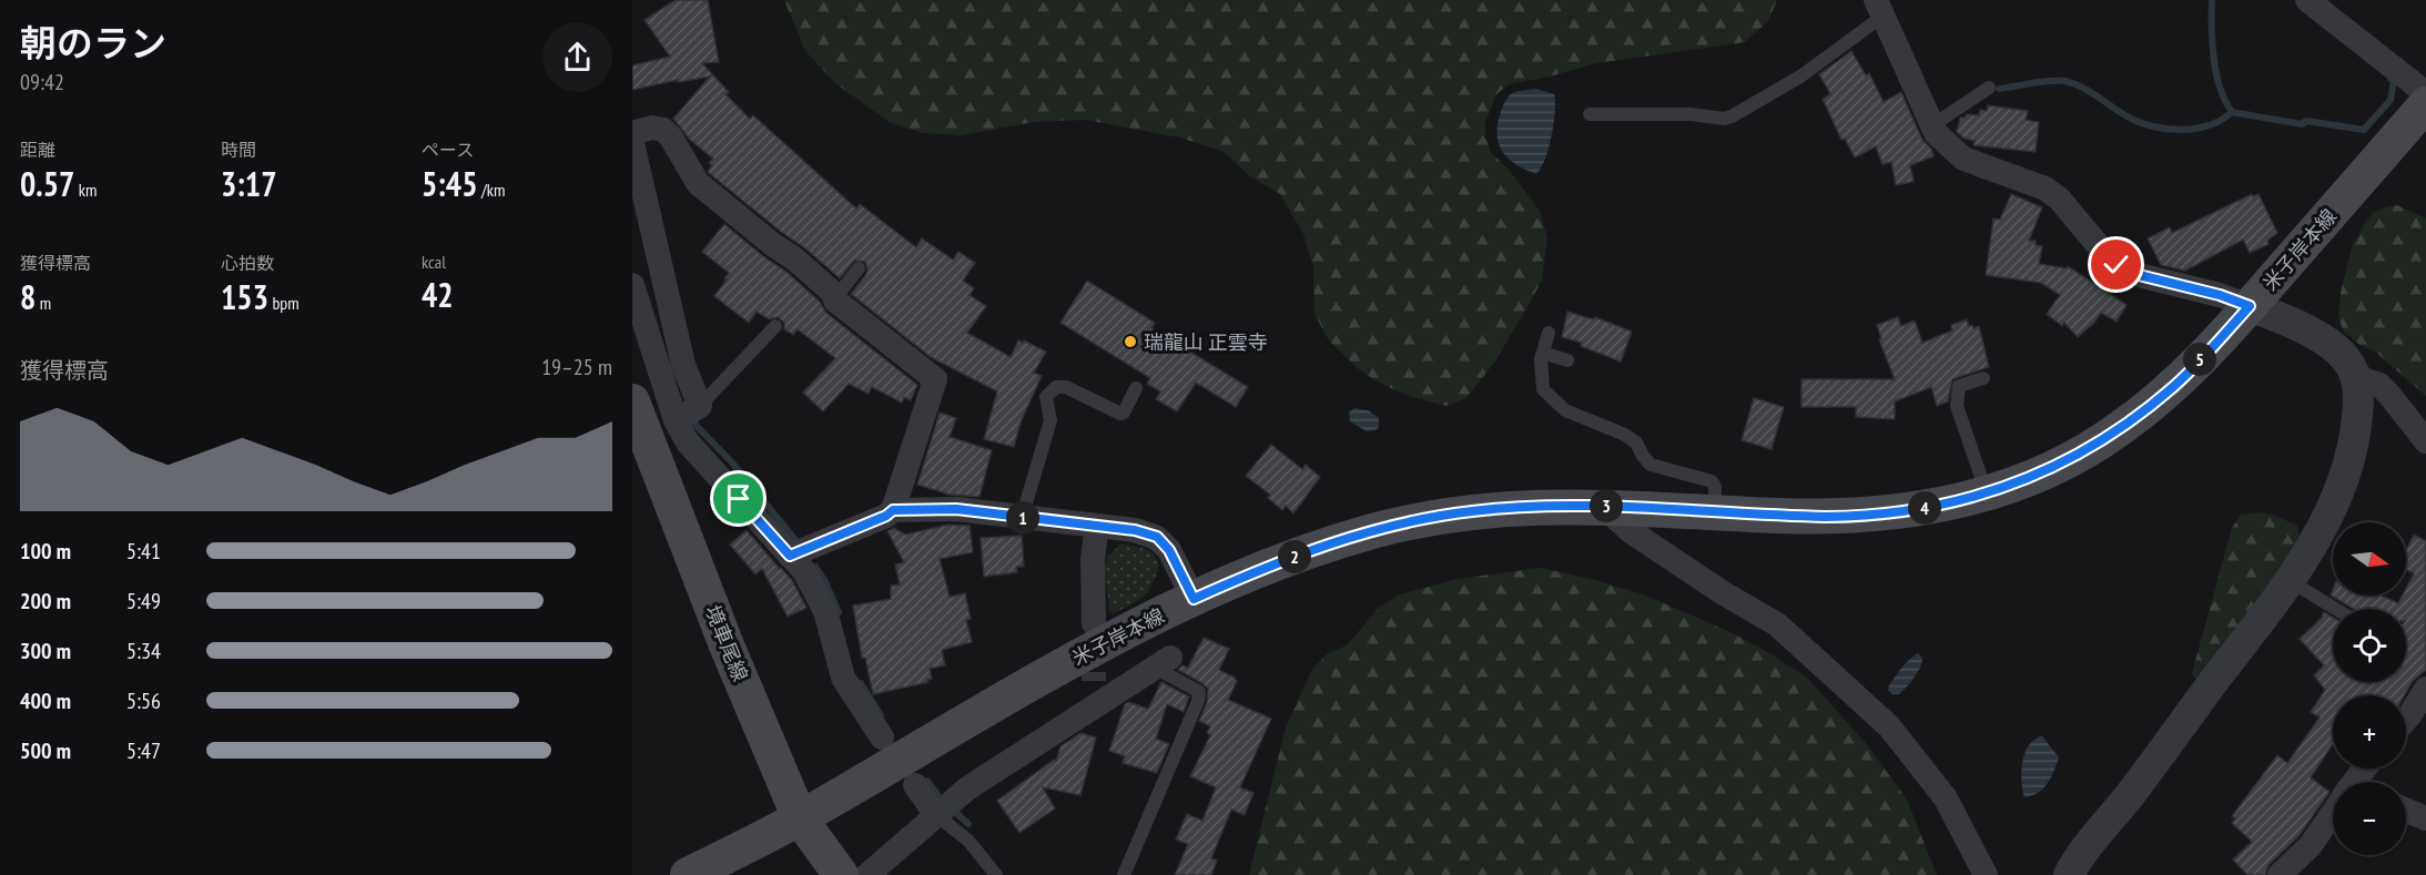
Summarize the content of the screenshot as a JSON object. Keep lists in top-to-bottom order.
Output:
{
  "streets": {
    "main road": ["米子岸本線", "境車尾線"]
  },
  "crossings": [
    ["米子岸本線", "境車尾線"]
  ],
  "places": ["瑞龍山 正雲寺"],
  "north": "right",
  "page": {
    "heading": ["朝のラン", "09:42"],
    "stats": [
      ["距離", "0.57 km"],
      ["時間", "3:17"],
      ["ペース", "5:45 /km"],
      ["獲得標高", "8 m"],
      ["心拍数", "153 bpm"],
      ["kcal", "42"]
    ],
    "chart": ["獲得標高", "19–25 m"],
    "pins": [
      "5",
      "3",
      "4",
      "1",
      "2"
    ],
    "map_buttons": ["+", "−"],
    "list": [
      {
        "name": "100 m",
        "note": "5:41"
      },
      {
        "name": "200 m",
        "note": "5:49"
      },
      {
        "name": "300 m",
        "note": "5:34"
      },
      {
        "name": "400 m",
        "note": "5:56"
      },
      {
        "name": "500 m",
        "note": "5:47"
      }
    ]
  }
}
